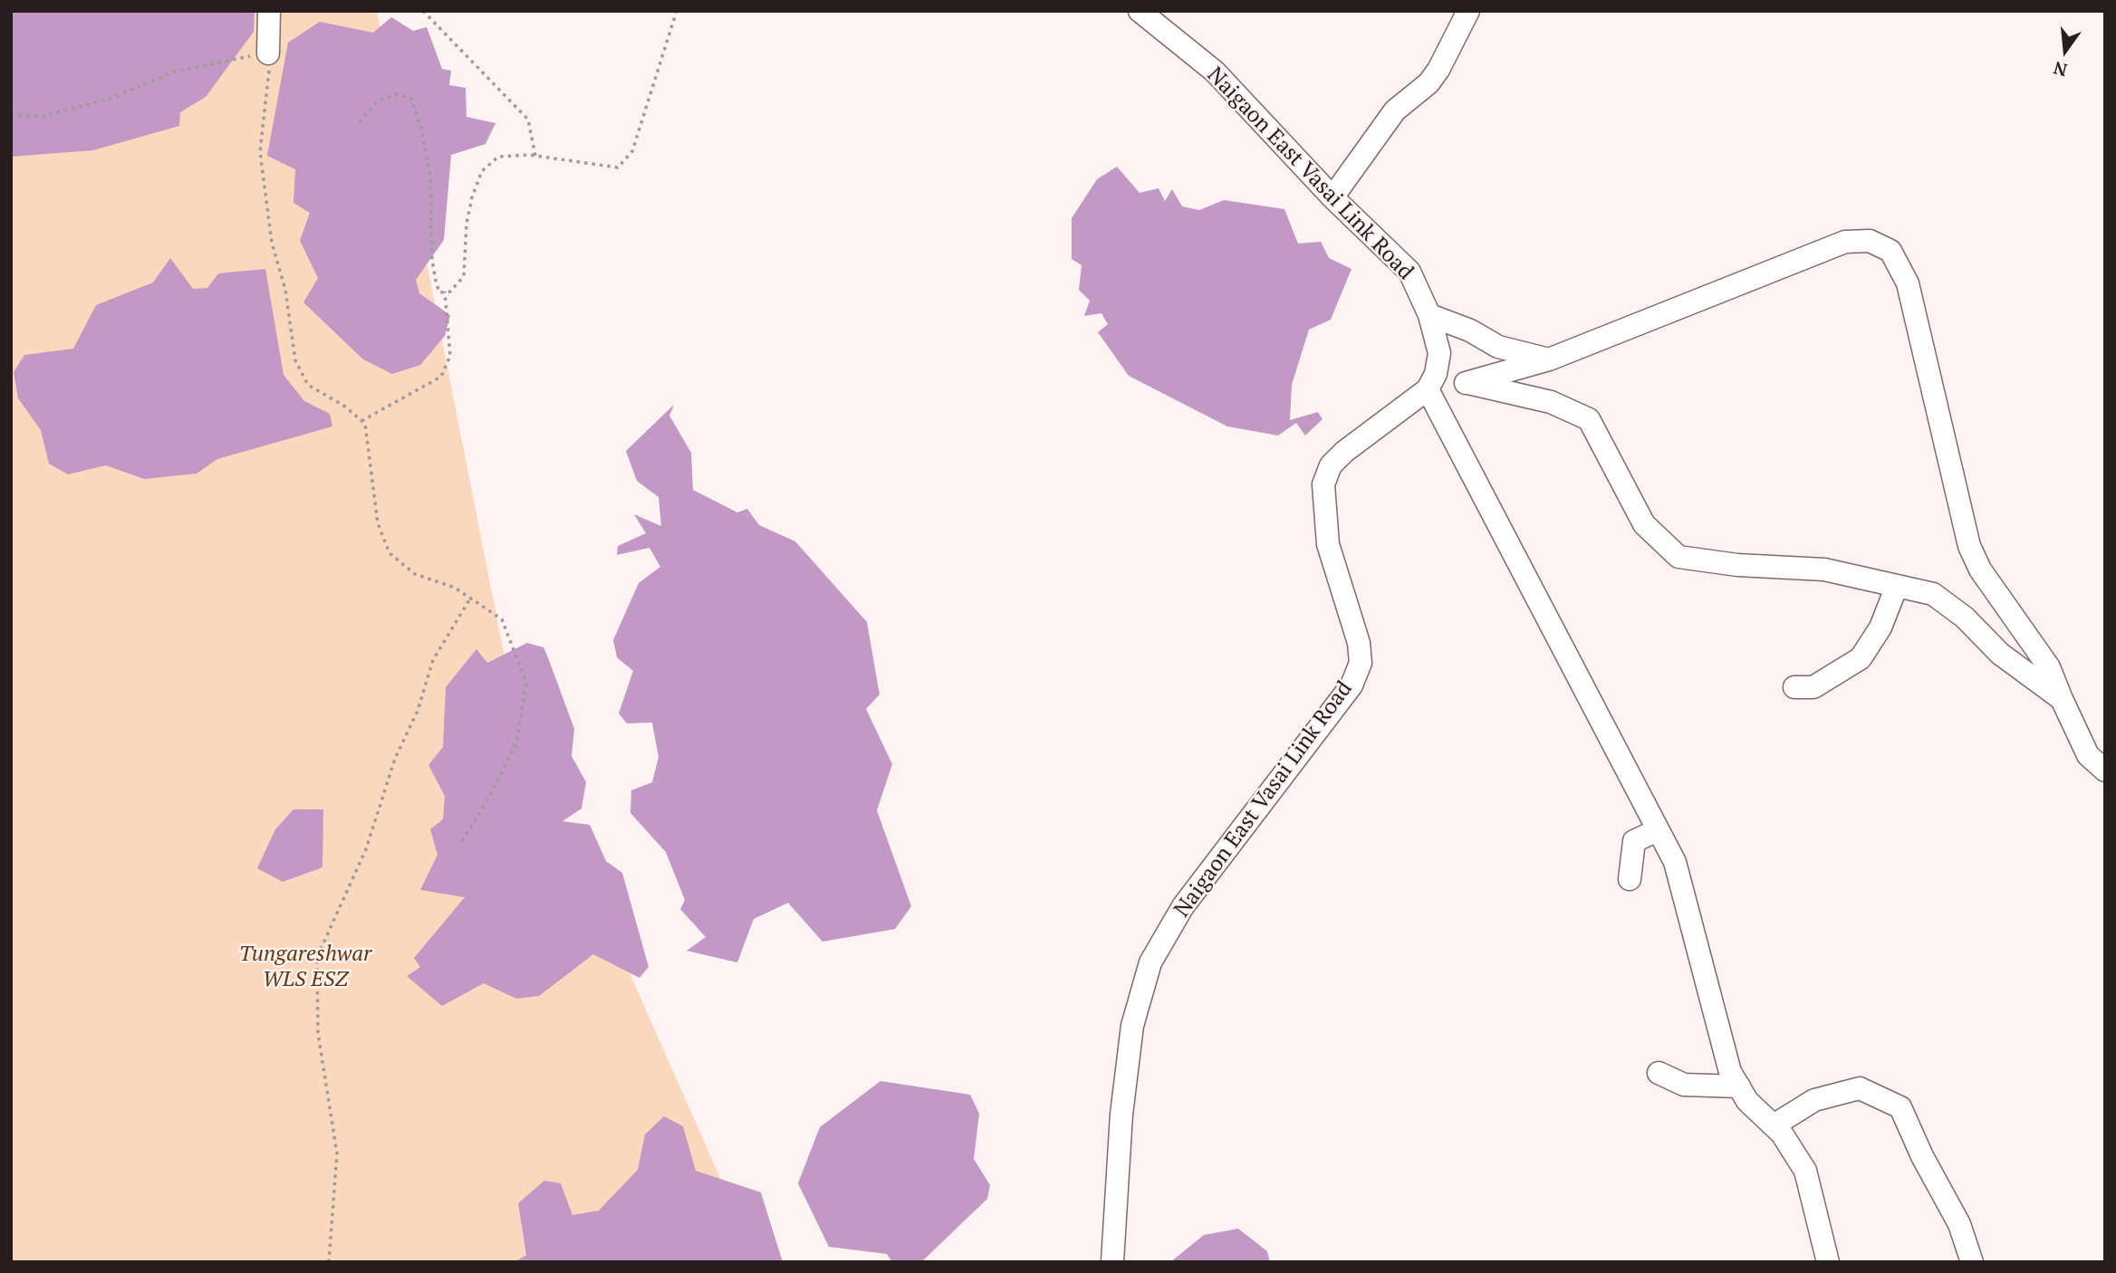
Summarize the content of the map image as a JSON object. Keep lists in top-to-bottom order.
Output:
{
  "streets": {
    "street": ["Naigaon East Vasai Link Road"]
  },
  "parks": ["Tungareshwar WLS ESZ"],
  "north": "bottom"
}
